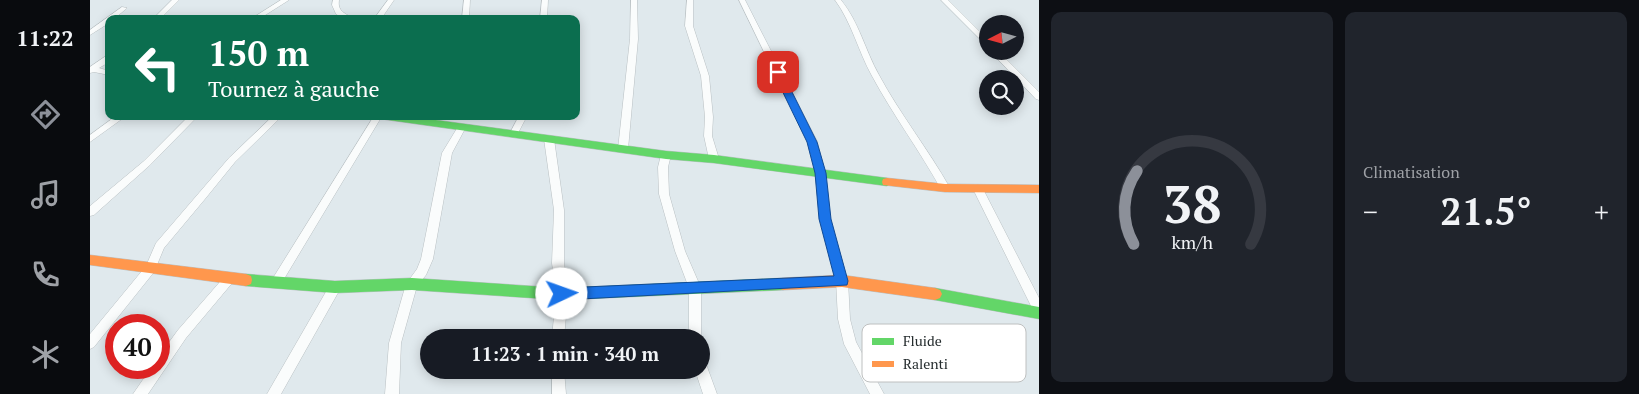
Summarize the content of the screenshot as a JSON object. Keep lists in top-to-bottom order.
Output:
{
  "legend": ["Fluide", "Ralenti"],
  "north": "left",
  "page": {
    "tabs": "11:22",
    "tile": "Climatisation",
    "turn": ["150 m", "Tournez à gauche"],
    "heat": ["−", "21.5°", "+"],
    "limit": "40",
    "trip": "11:23 · 1 min · 340 m",
    "gauge": ["38", "km/h"]
  }
}
